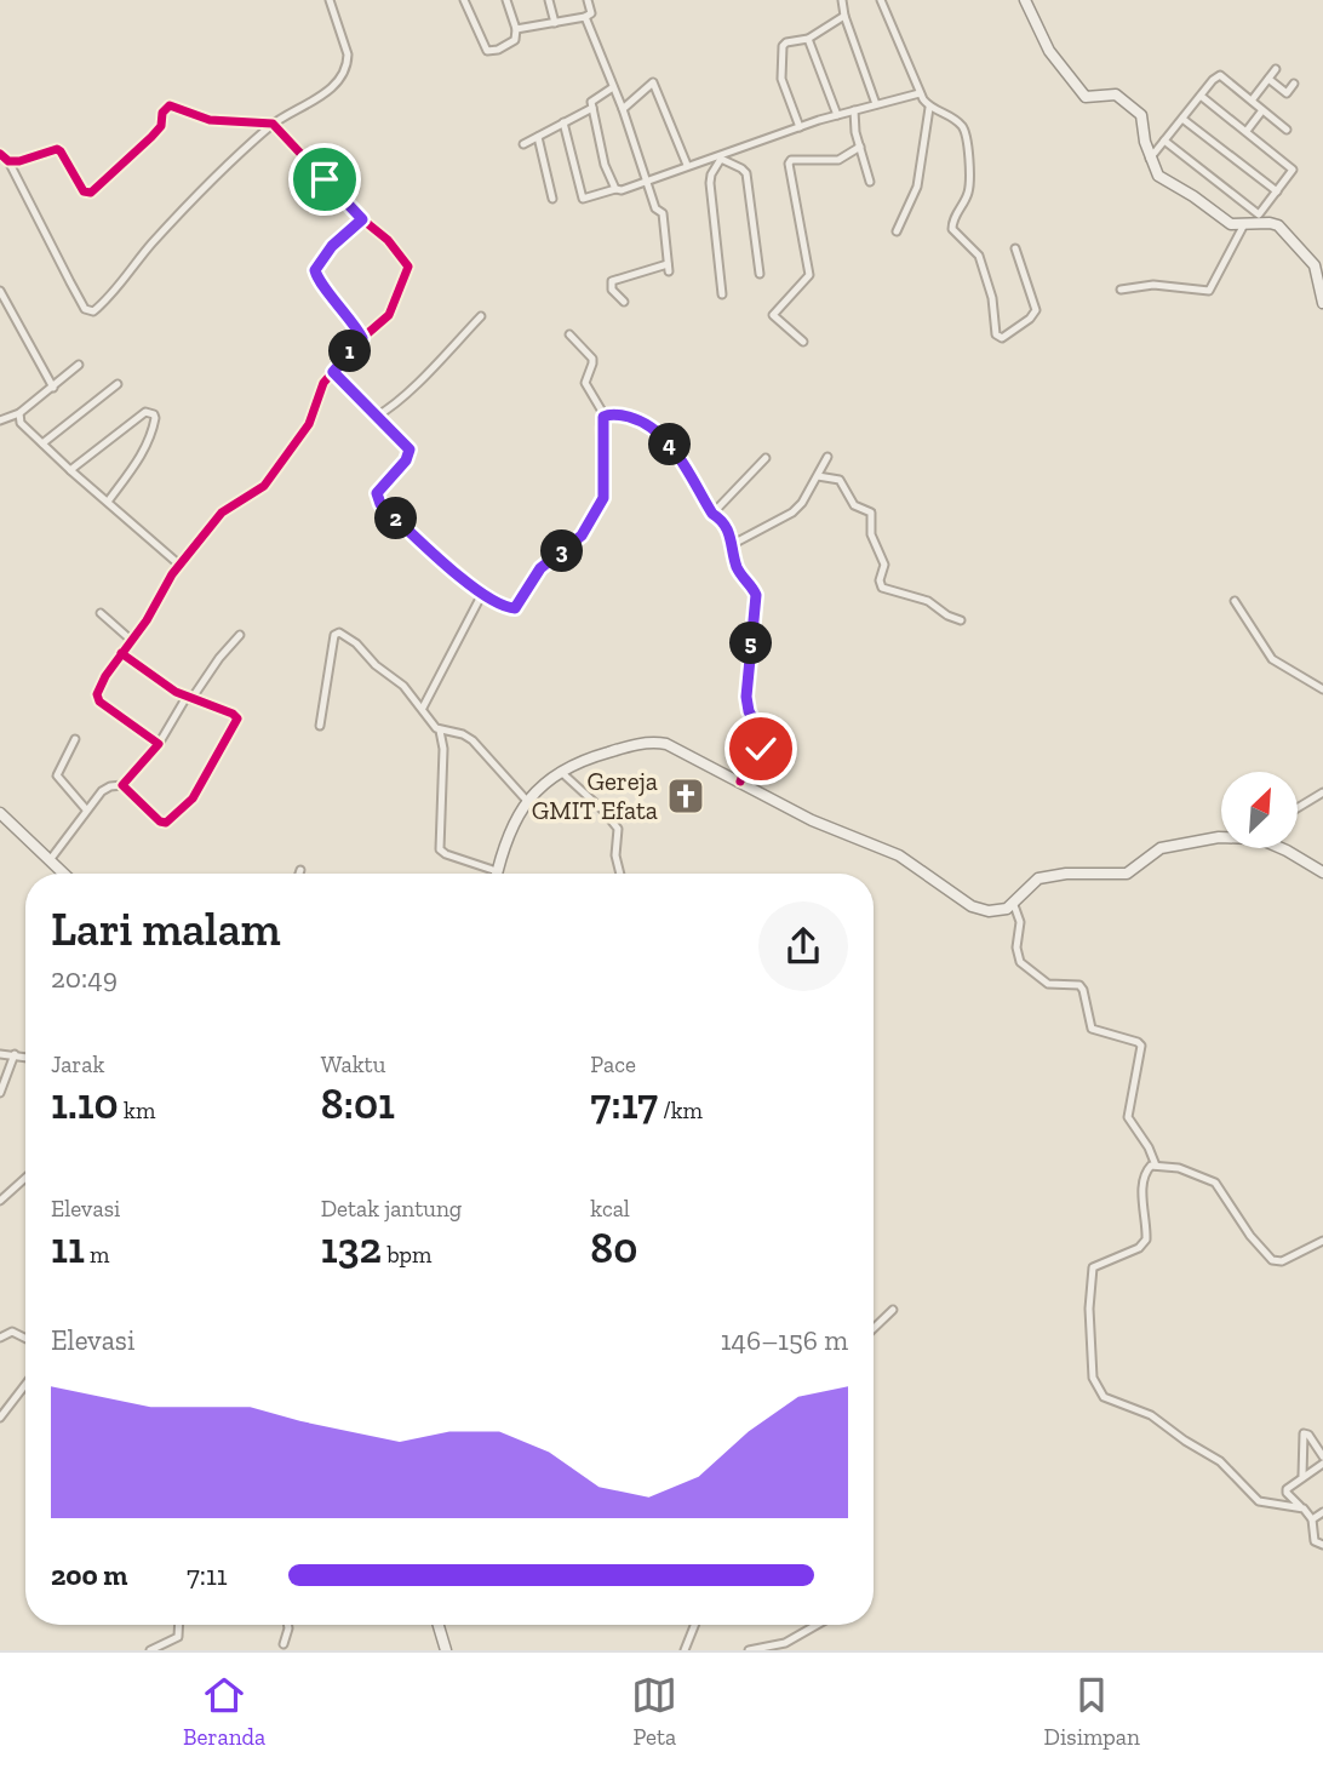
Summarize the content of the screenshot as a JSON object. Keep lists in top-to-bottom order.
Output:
{
  "places": {
    "church": ["Gereja GMIT Efata"]
  },
  "north": "top right",
  "page": {
    "pins": [
      "1",
      "4",
      "2",
      "3",
      "5"
    ],
    "heading": ["Lari malam", "20:49"],
    "stats": [
      ["Jarak", "1.10 km"],
      ["Waktu", "8:01"],
      ["Pace", "7:17 /km"],
      ["Elevasi", "11 m"],
      ["Detak jantung", "132 bpm"],
      ["kcal", "80"]
    ],
    "chart": ["Elevasi", "146–156 m"],
    "list": [
      {
        "name": "200 m",
        "note": "7:11"
      }
    ],
    "tabs": ["Beranda", "Peta", "Disimpan"]
  }
}
